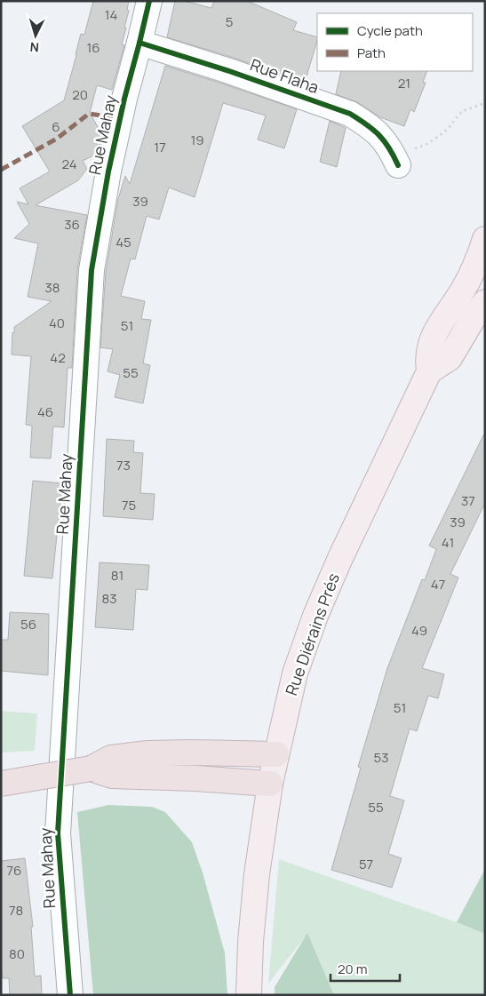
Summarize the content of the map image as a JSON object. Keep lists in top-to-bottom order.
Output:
{
  "streets": {
    "main road": ["Rue Diérains Prés"],
    "street": ["Rue Flaha", "Rue Mahay"]
  },
  "crossings": [
    ["Rue Flaha", "Rue Mahay"]
  ],
  "house_numbers": [
    "14",
    "5",
    "16",
    "21",
    "20",
    "6",
    "19",
    "17",
    "24",
    "39",
    "36",
    "45",
    "38",
    "40",
    "51",
    "42",
    "55",
    "46",
    "73",
    "37",
    "75",
    "39",
    "41",
    "81",
    "47",
    "83",
    "56",
    "49",
    "51",
    "53",
    "55",
    "57",
    "76",
    "78",
    "80"
  ],
  "legend": ["Cycle path", "Path"],
  "scale_bar": "20 m",
  "north": "bottom"
}
